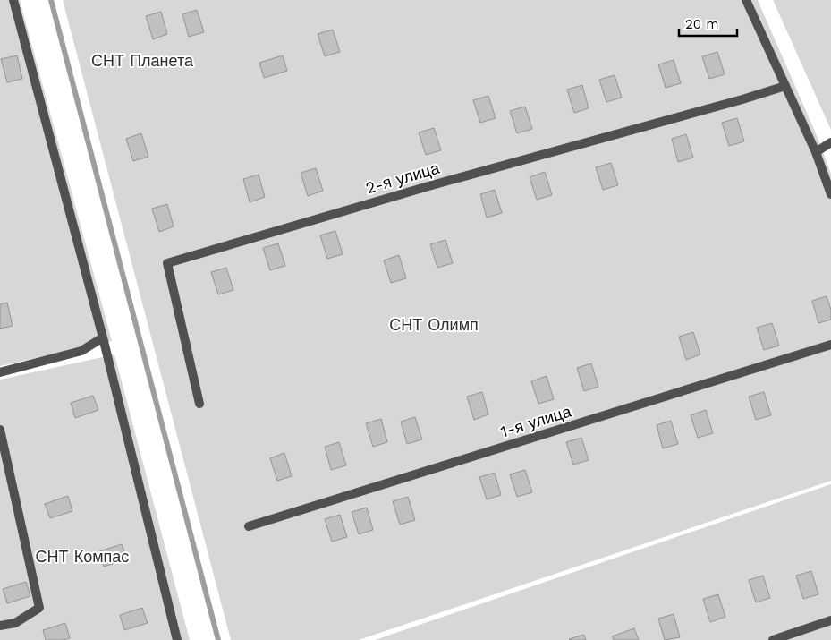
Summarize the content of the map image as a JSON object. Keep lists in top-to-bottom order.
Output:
{
  "streets": {
    "street": ["2-я улица", "1-я улица"]
  },
  "parks": ["СНТ Планета", "СНТ Олимп", "СНТ Компас"],
  "scale_bar": "20 m"
}
